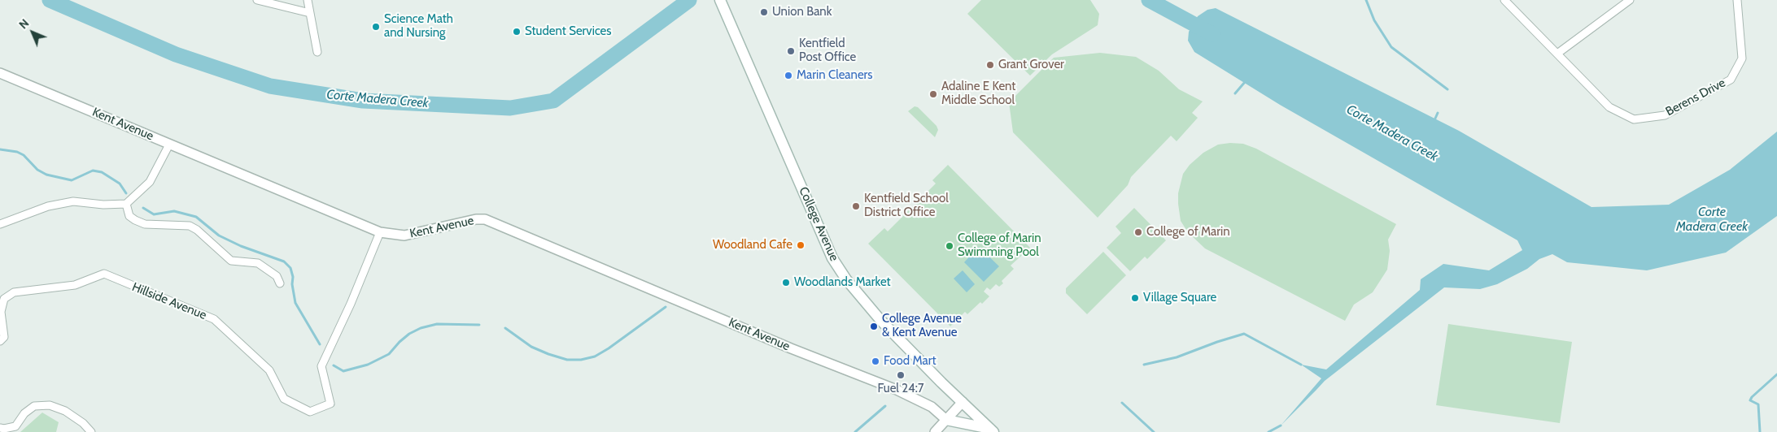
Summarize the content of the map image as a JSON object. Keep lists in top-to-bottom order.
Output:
{
  "streets": {
    "main road": ["College Avenue"],
    "street": ["Berens Drive", "Kent Avenue", "Hillside Avenue"]
  },
  "crossings": [
    ["Kent Avenue", "Hillside Avenue"]
  ],
  "water": ["Corte Madera Creek"],
  "places": [
    "Union Bank",
    "Science Math and Nursing",
    "Student Services",
    "Kentfield Post Office",
    "Grant Grover",
    "Marin Cleaners",
    "Adaline E Kent Middle School",
    "Kentfield School District Office",
    "College of Marin",
    "Woodland Cafe",
    "College of Marin Swimming Pool",
    "Woodlands Market",
    "Village Square",
    "College Avenue & Kent Avenue",
    "Food Mart",
    "Fuel 24:7"
  ],
  "north": "top left"
}
